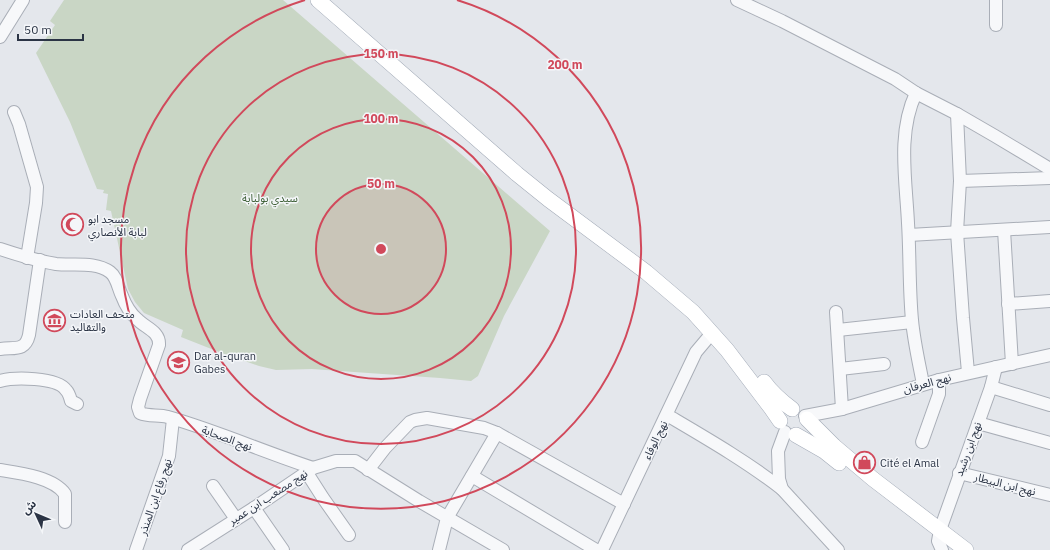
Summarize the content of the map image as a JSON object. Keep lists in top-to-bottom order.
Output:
{
  "streets": {
    "street": [
      "نهج العرفان",
      "نهج الصحابة",
      "نهج الوفاء",
      "نهج ابن رشيد",
      "نهج ابن البيطار",
      "نهج رفاع ابن المنذر",
      "نهج مصعب ابن عمير"
    ]
  },
  "crossings": [
    ["نهج العرفان", "نهج ابن رشيد"],
    ["نهج الصحابة", "نهج رفاع ابن المنذر"],
    ["نهج الصحابة", "نهج مصعب ابن عمير"],
    ["نهج ابن رشيد", "نهج ابن البيطار"]
  ],
  "parks": ["سيدي بولبابة"],
  "places": {
    "mosque": ["مسجد ابو لبابة الأنصاري"],
    "museum": ["متحف العادات والتقاليد"],
    "school or university": ["Dar al-quran Gabes"],
    "shop": ["Cité el Amal"]
  },
  "scale_bar": "50 m",
  "north": "top left",
  "rings": [
    "150 m",
    "200 m",
    "100 m",
    "50 m"
  ]
}
